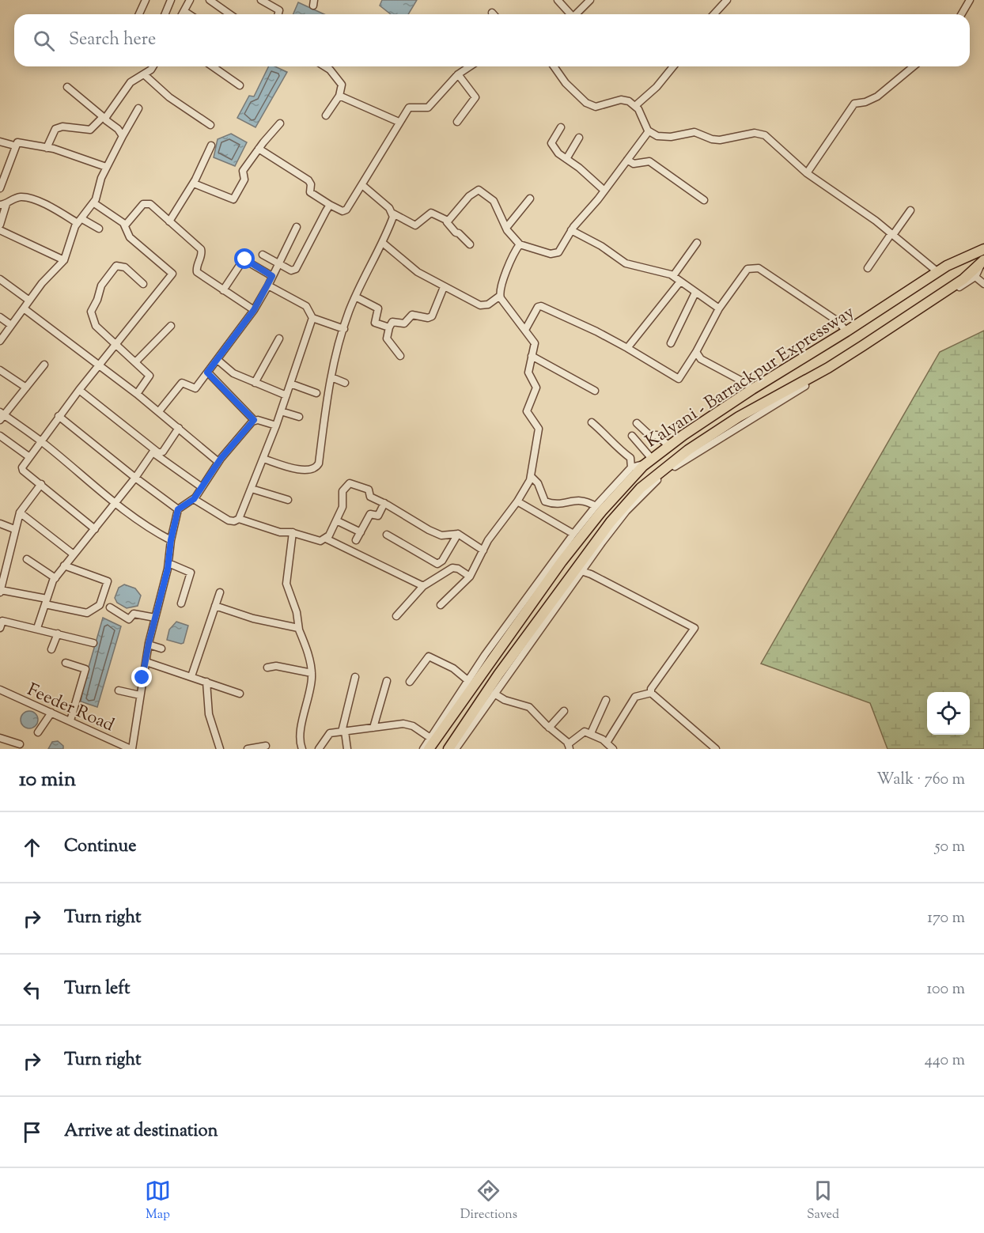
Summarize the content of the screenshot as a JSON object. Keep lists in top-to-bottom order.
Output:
{
  "streets": {
    "highway": ["Kalyani - Barrackpur Expressway"],
    "street": ["Feeder Road"]
  },
  "page": {
    "search": "Search here",
    "heading": ["10 min", "Walk · 760 m"],
    "list": [
      ["Continue", "50 m"],
      ["Turn right", "170 m"],
      ["Turn left", "100 m"],
      ["Turn right", "440 m"],
      "Arrive at destination"
    ],
    "nav": ["Map", "Directions", "Saved"]
  }
}
